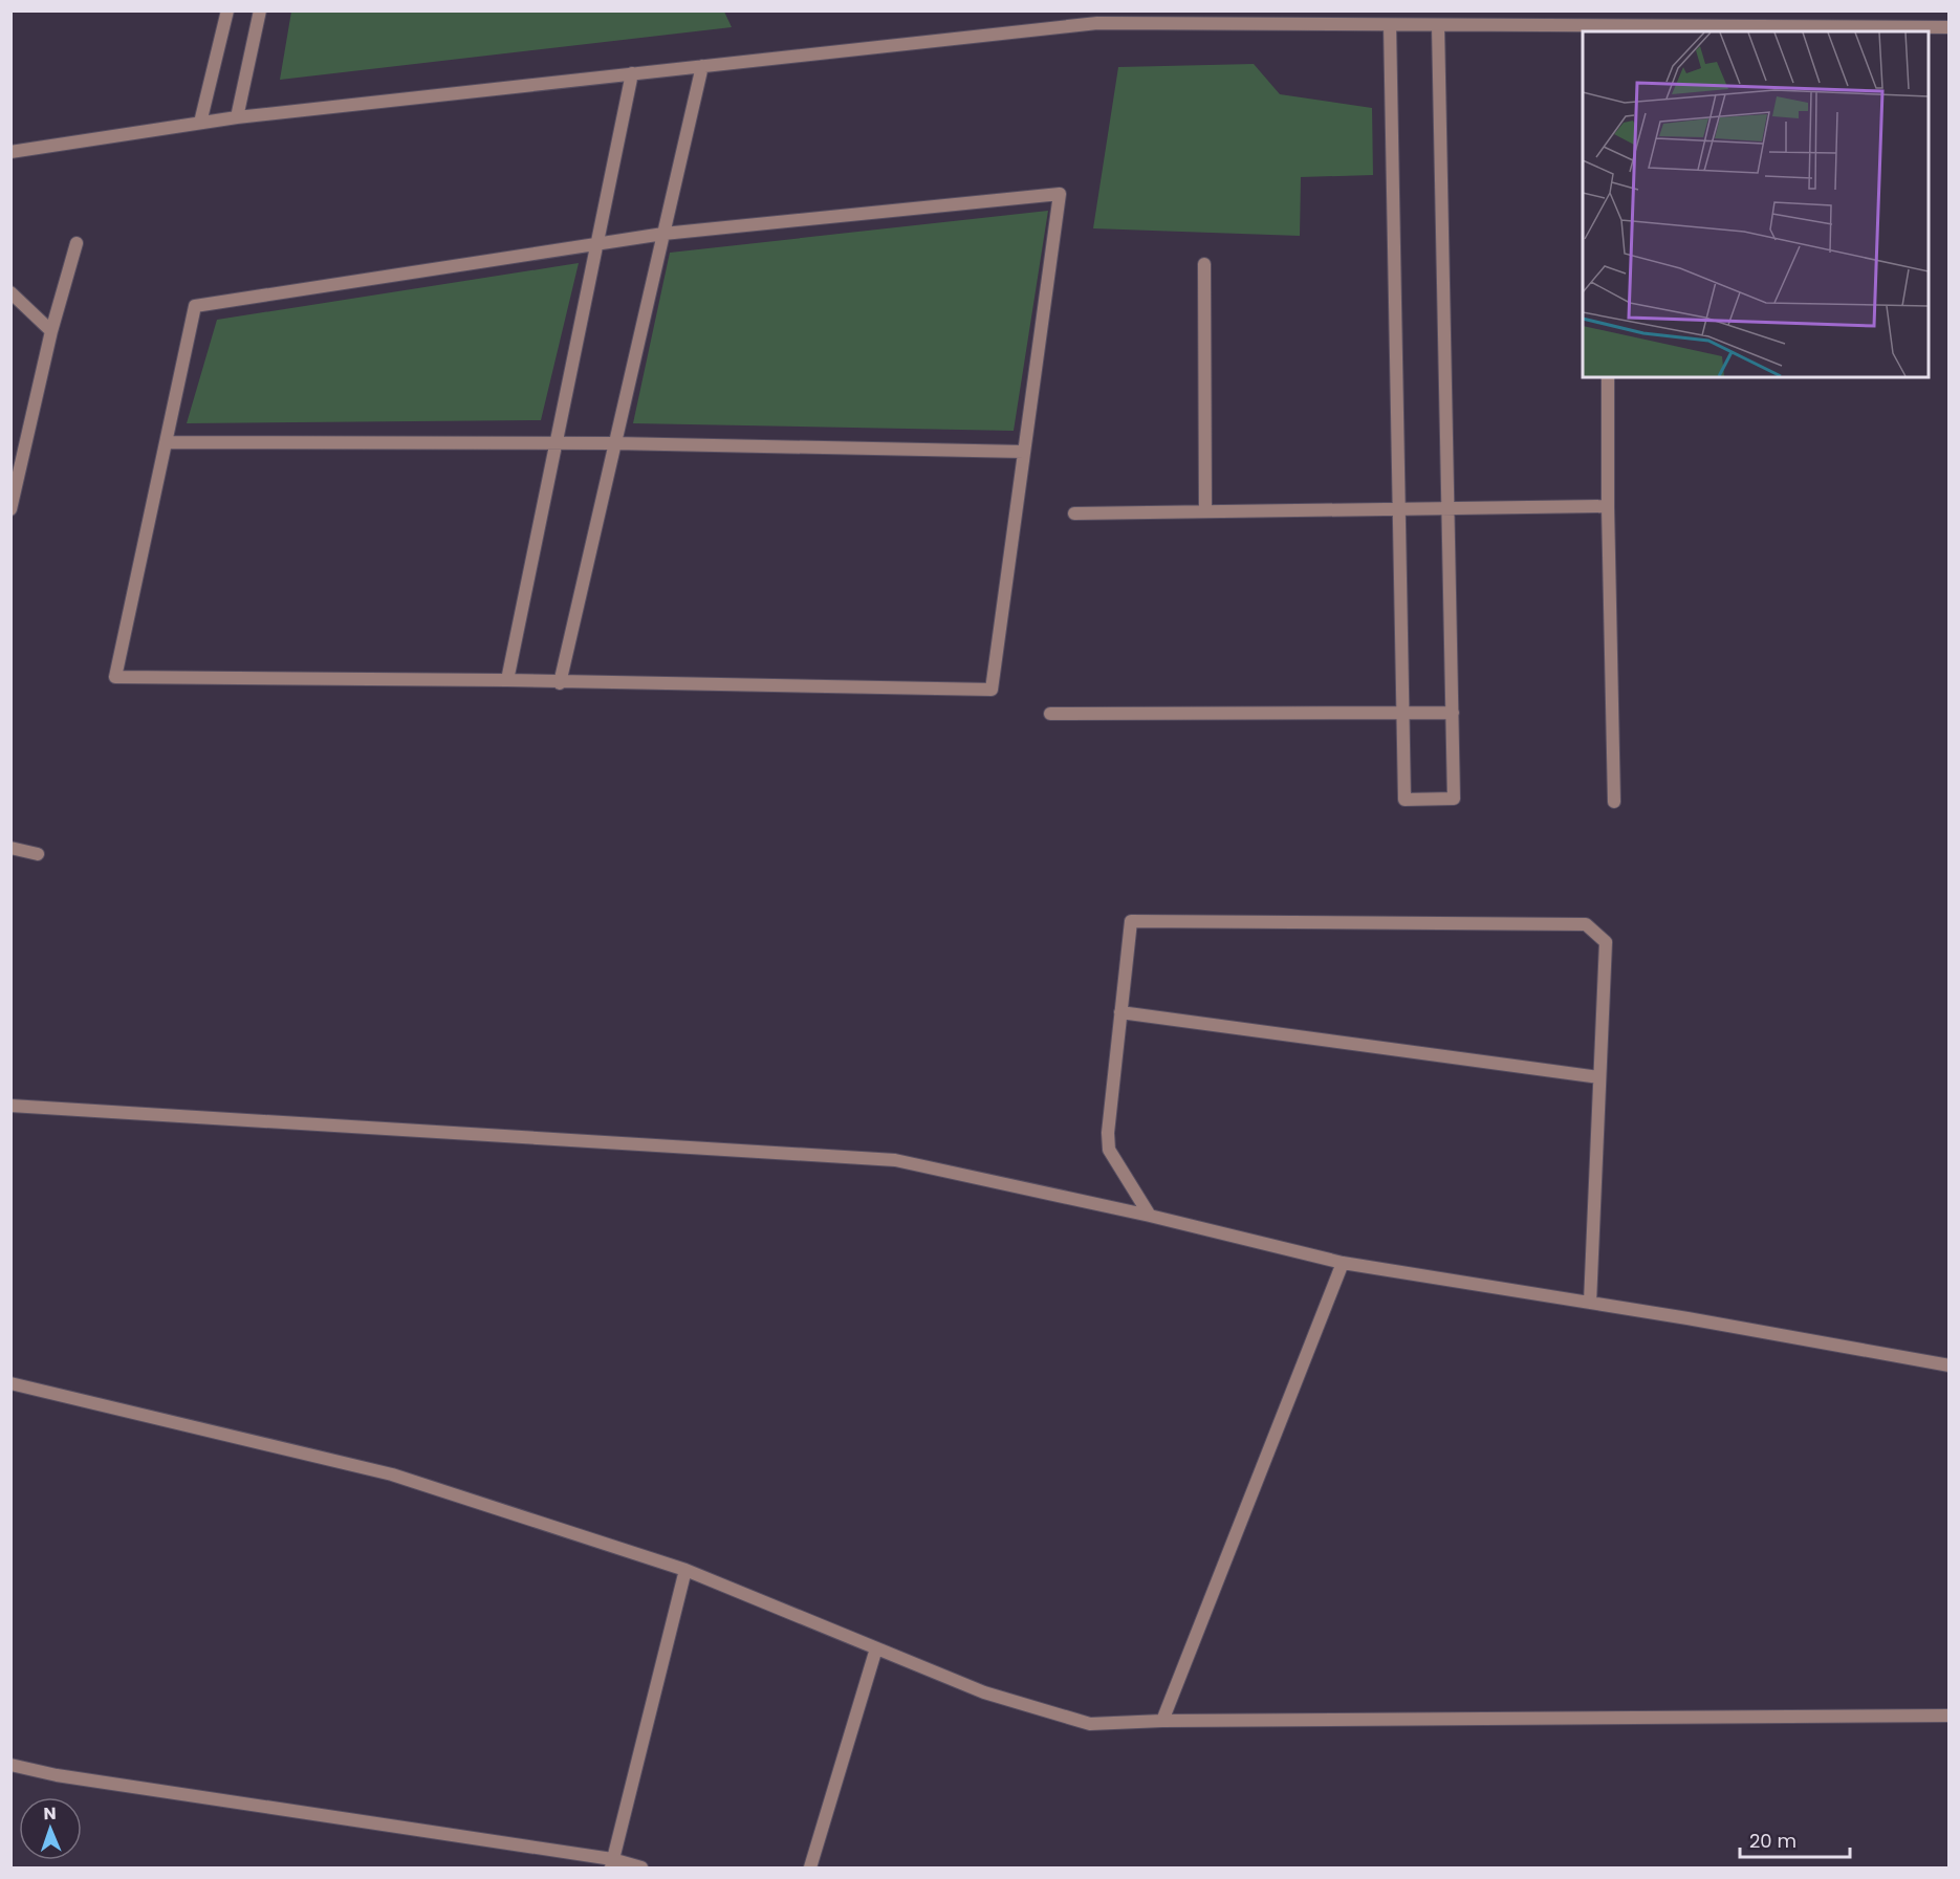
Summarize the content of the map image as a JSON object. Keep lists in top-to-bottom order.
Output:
{
  "scale_bar": "20 m",
  "north": "top"
}
